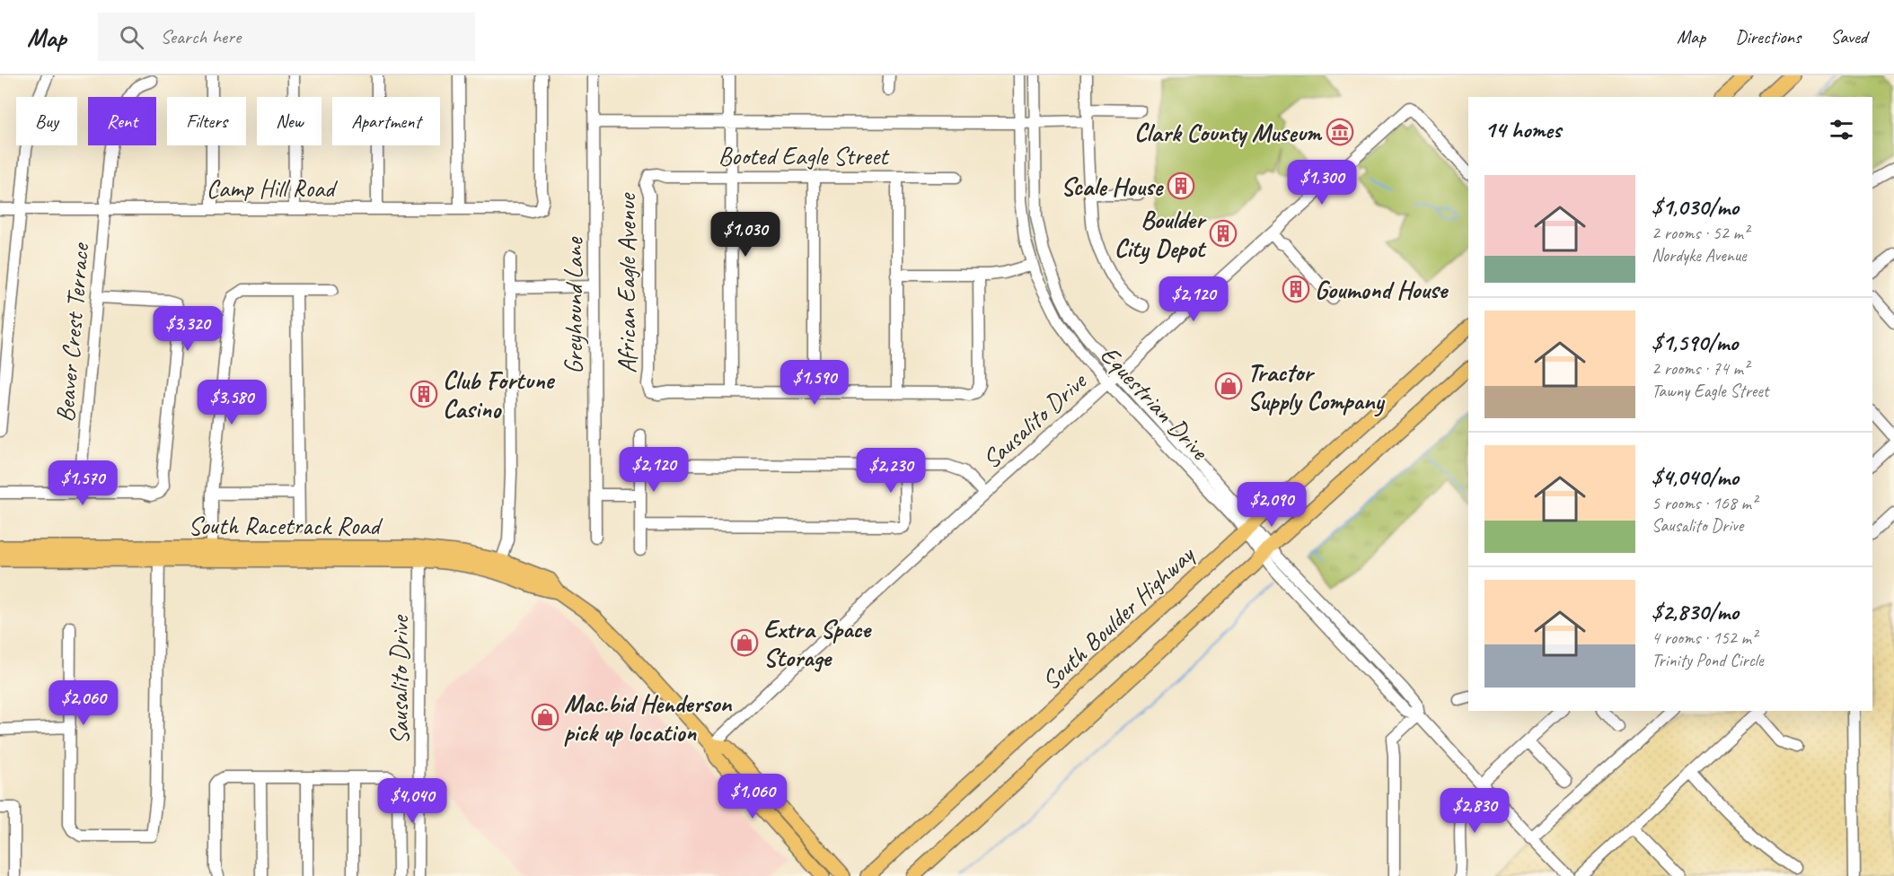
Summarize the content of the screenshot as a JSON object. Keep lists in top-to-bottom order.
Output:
{
  "streets": {
    "main road": ["South Racetrack Road", "South Boulder Highway"],
    "street": [
      "Booted Eagle Street",
      "Camp Hill Road",
      "African Eagle Avenue",
      "Greyhound Lane",
      "Beaver Crest Terrace",
      "Equestrian Drive",
      "Sausalito Drive"
    ]
  },
  "crossings": [
    ["Booted Eagle Street", "African Eagle Avenue"],
    ["Camp Hill Road", "Beaver Crest Terrace"],
    ["Equestrian Drive", "Sausalito Drive"],
    ["Equestrian Drive", "South Boulder Highway"],
    ["Sausalito Drive", "South Racetrack Road"]
  ],
  "places": {
    "museum": ["Clark County Museum"],
    "building": [
      "Scale House",
      "Boulder City Depot",
      "Goumond House",
      "Club Fortune Casino"
    ],
    "shop": ["Tractor Supply Company", "Extra Space Storage", "Mac.bid Henderson pick up location"]
  },
  "page": {
    "header": "Map",
    "search": "Search here",
    "nav": ["Map", "Directions", "Saved"],
    "chip": [
      "Buy",
      "Rent",
      "Filters",
      "New",
      "Apartment"
    ],
    "heading": "14 homes",
    "price": [
      "$1,300",
      "$1,030",
      "$2,120",
      "$3,320",
      "$1,590",
      "$3,580",
      "$2,120",
      "$2,230",
      "$1,570",
      "$2,090",
      "$2,060",
      "$1,060",
      "$4,040",
      "$2,830"
    ],
    "list": [
      {
        "name": "$1,030/mo",
        "note": "2 rooms · 52 m² · Nordyke Avenue"
      },
      {
        "name": "$1,590/mo",
        "note": "2 rooms · 74 m² · Tawny Eagle Street"
      },
      {
        "name": "$4,040/mo",
        "note": "5 rooms · 168 m² · Sausalito Drive"
      },
      {
        "name": "$2,830/mo",
        "note": "4 rooms · 152 m² · Trinity Pond Circle"
      }
    ]
  }
}
